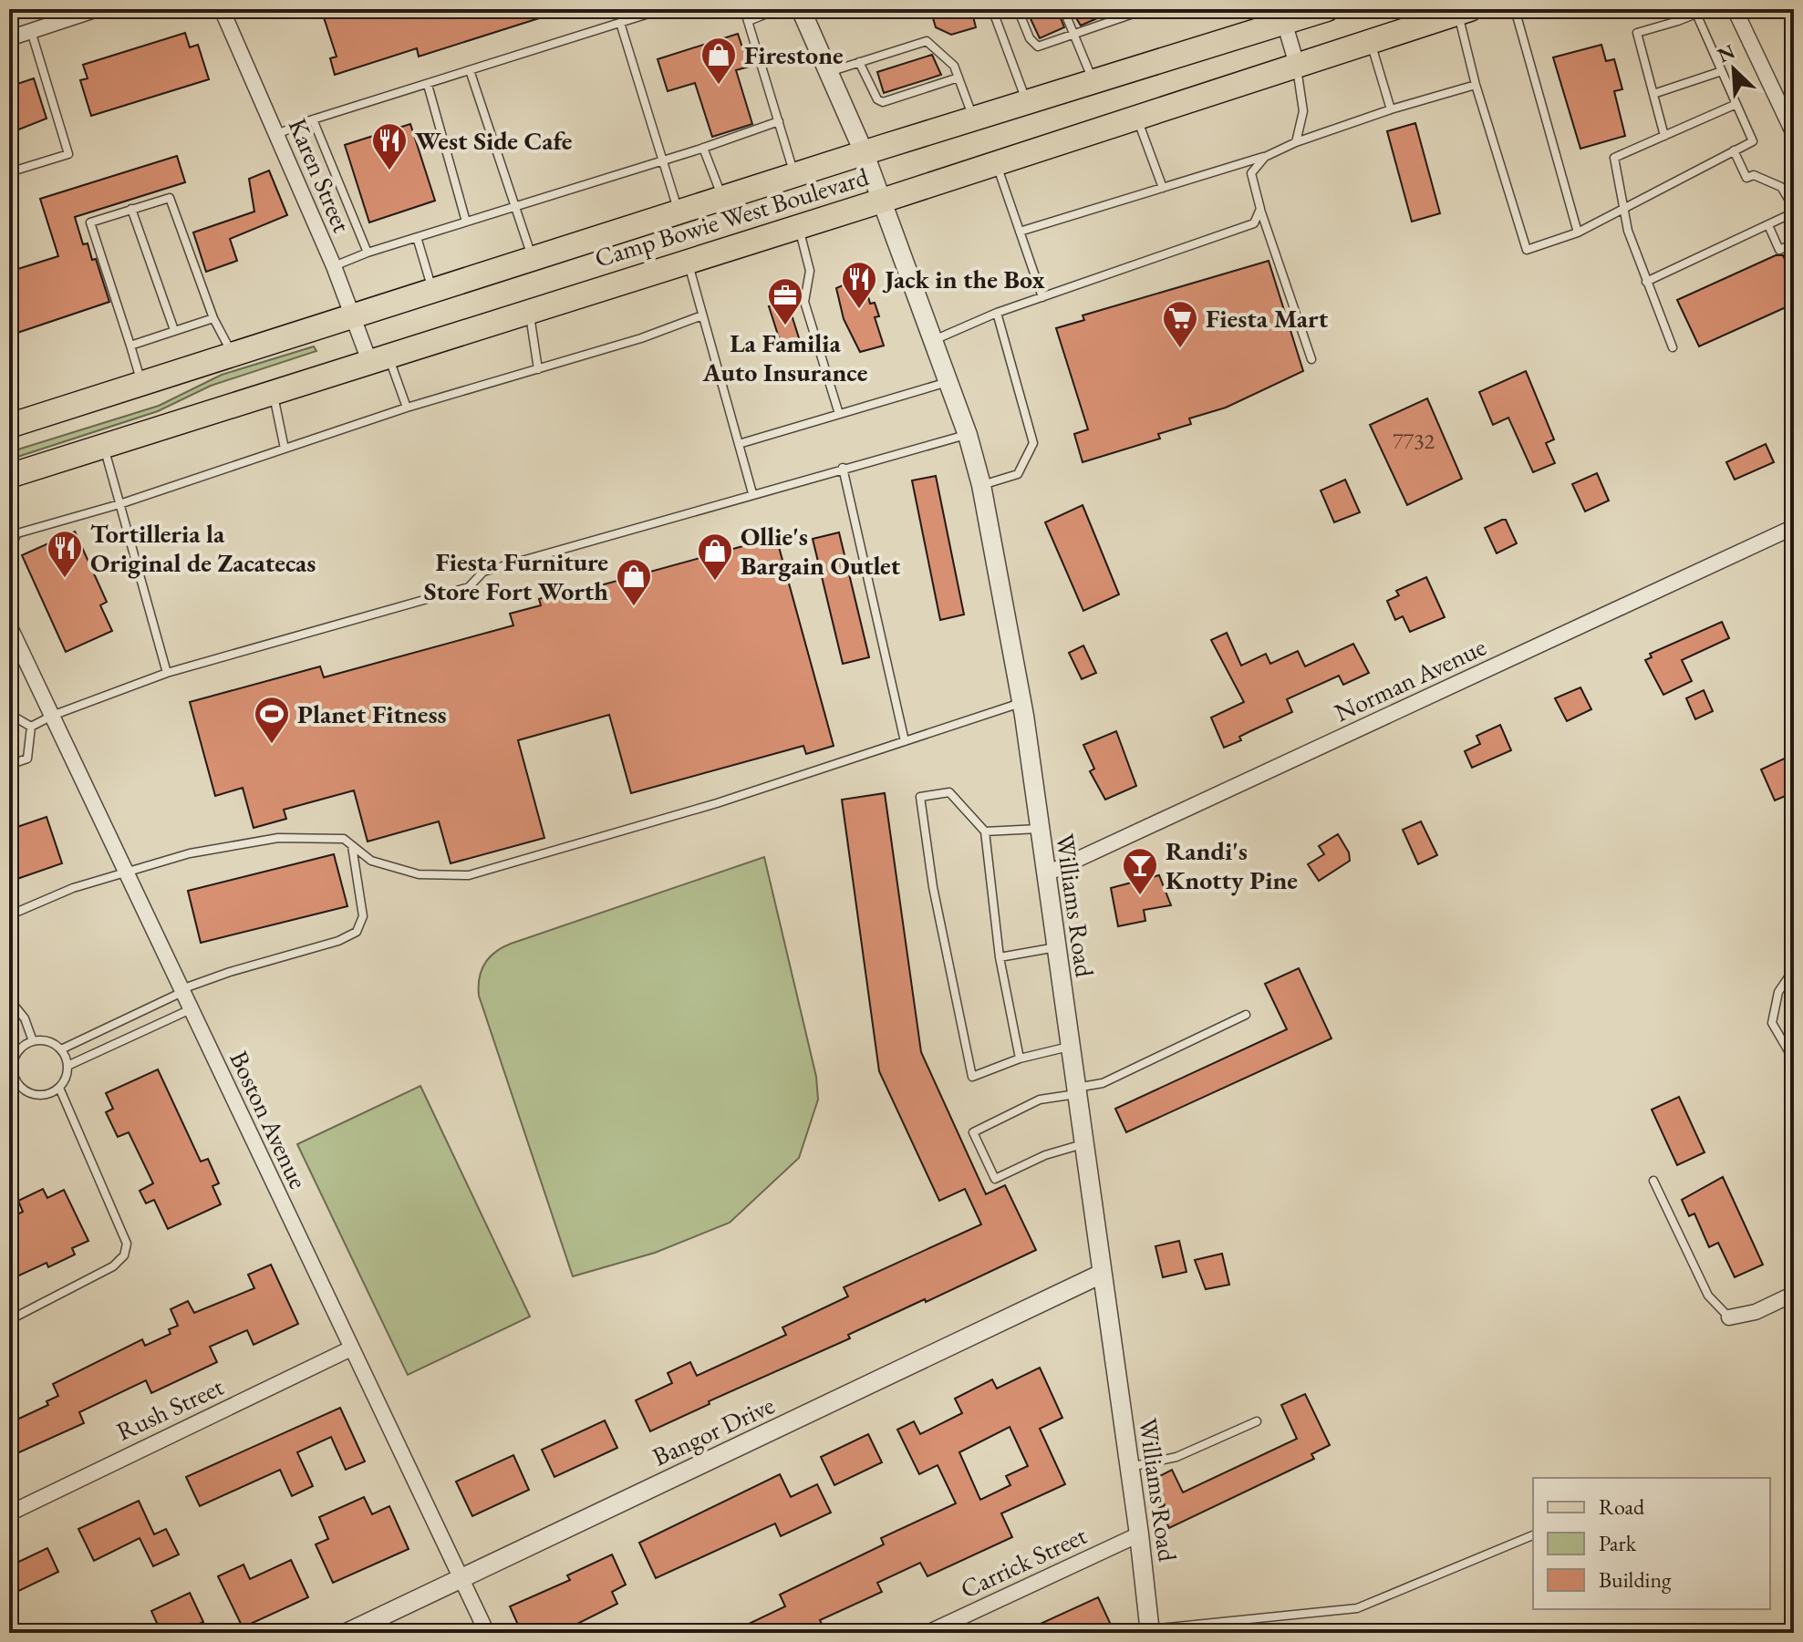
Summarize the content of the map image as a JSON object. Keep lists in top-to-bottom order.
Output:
{
  "streets": {
    "main road": ["Camp Bowie West Boulevard"],
    "street": [
      "Karen Street",
      "Norman Avenue",
      "Williams Road",
      "Boston Avenue",
      "Rush Street",
      "Bangor Drive",
      "Carrick Street"
    ]
  },
  "crossings": [
    ["Karen Street", "Camp Bowie West Boulevard"],
    ["Camp Bowie West Boulevard", "Williams Road"],
    ["Norman Avenue", "Williams Road"],
    ["Williams Road", "Bangor Drive"],
    ["Williams Road", "Carrick Street"],
    ["Boston Avenue", "Rush Street"],
    ["Boston Avenue", "Bangor Drive"]
  ],
  "places": {
    "shop": ["Firestone", "Ollie's Bargain Outlet", "Fiesta Furniture Store Fort Worth"],
    "restaurant": ["West Side Cafe", "Jack in the Box", "Tortilleria la Original de Zacatecas"],
    "office": ["La Familia Auto Insurance"],
    "supermarket": ["Fiesta Mart"],
    "sports": ["Planet Fitness"],
    "bar": ["Randi's Knotty Pine"]
  },
  "house_numbers": ["7732"],
  "legend": ["Road", "Park", "Building"],
  "north": "top left"
}
